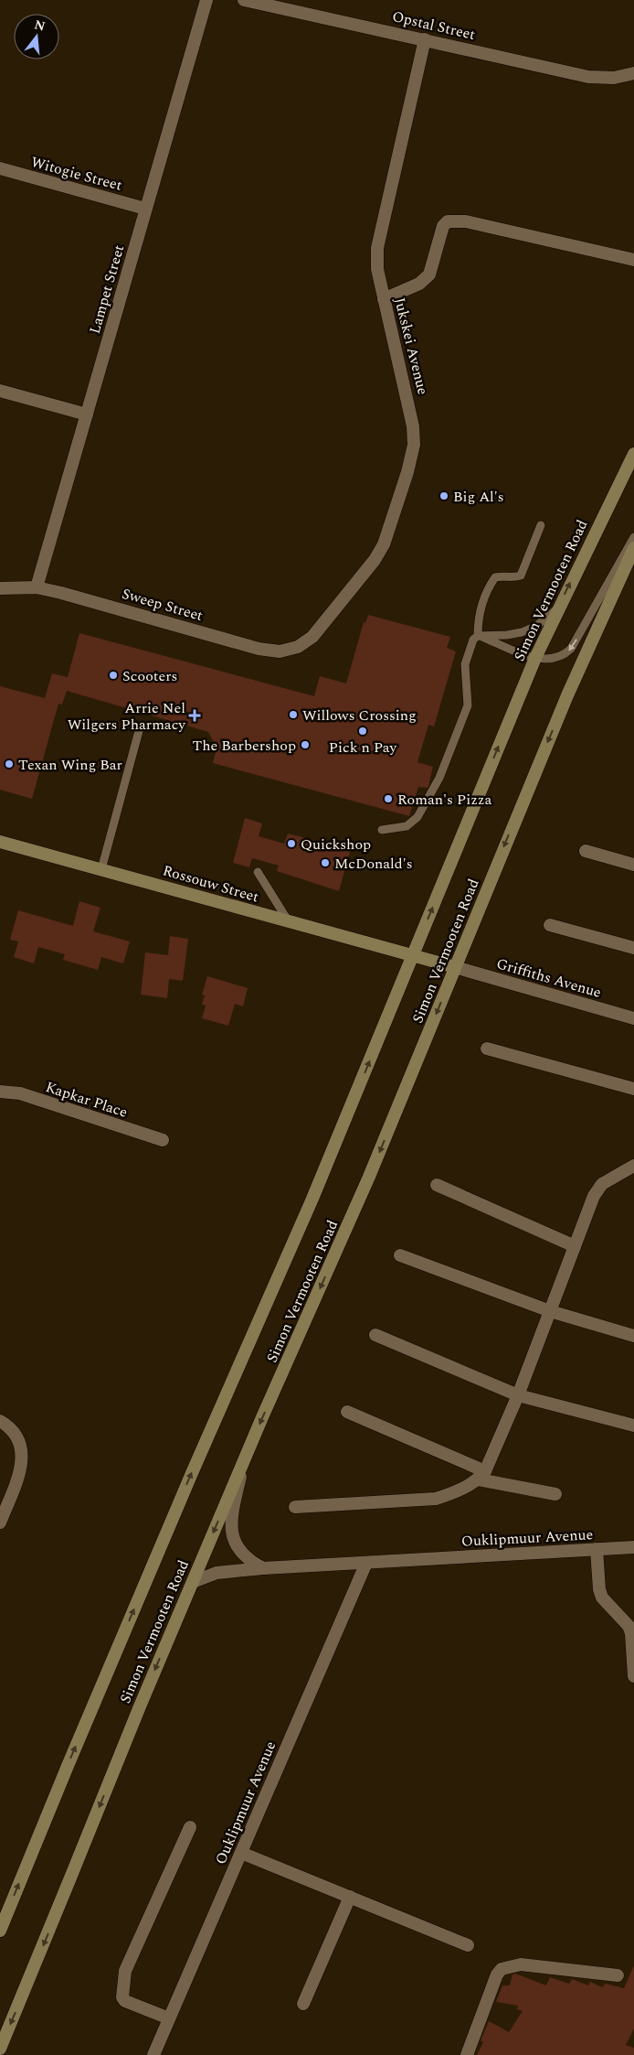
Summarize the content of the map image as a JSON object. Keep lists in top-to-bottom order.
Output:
{
  "streets": {
    "main road": ["Simon Vermooten Road", "Rossouw Street"],
    "street": [
      "Opstal Street",
      "Witogie Street",
      "Lampet Street",
      "Jukskei Avenue",
      "Sweep Street",
      "Griffiths Avenue",
      "Kapkar Place",
      "Ouklipmuur Avenue"
    ]
  },
  "crossings": [
    ["Opstal Street", "Jukskei Avenue"],
    ["Witogie Street", "Lampet Street"],
    ["Lampet Street", "Sweep Street"],
    ["Jukskei Avenue", "Sweep Street"],
    ["Simon Vermooten Road", "Rossouw Street"],
    ["Simon Vermooten Road", "Griffiths Avenue"],
    ["Simon Vermooten Road", "Ouklipmuur Avenue"],
    ["Rossouw Street", "Griffiths Avenue"]
  ],
  "places": {
    "other": [
      "Big Al's",
      "Scooters",
      "Willows Crossing",
      "Pick n Pay",
      "The Barbershop",
      "Texan Wing Bar",
      "Roman's Pizza",
      "Quickshop",
      "McDonald's"
    ],
    "health": ["Arrie Nel Wilgers Pharmacy"]
  },
  "north": "top"
}
